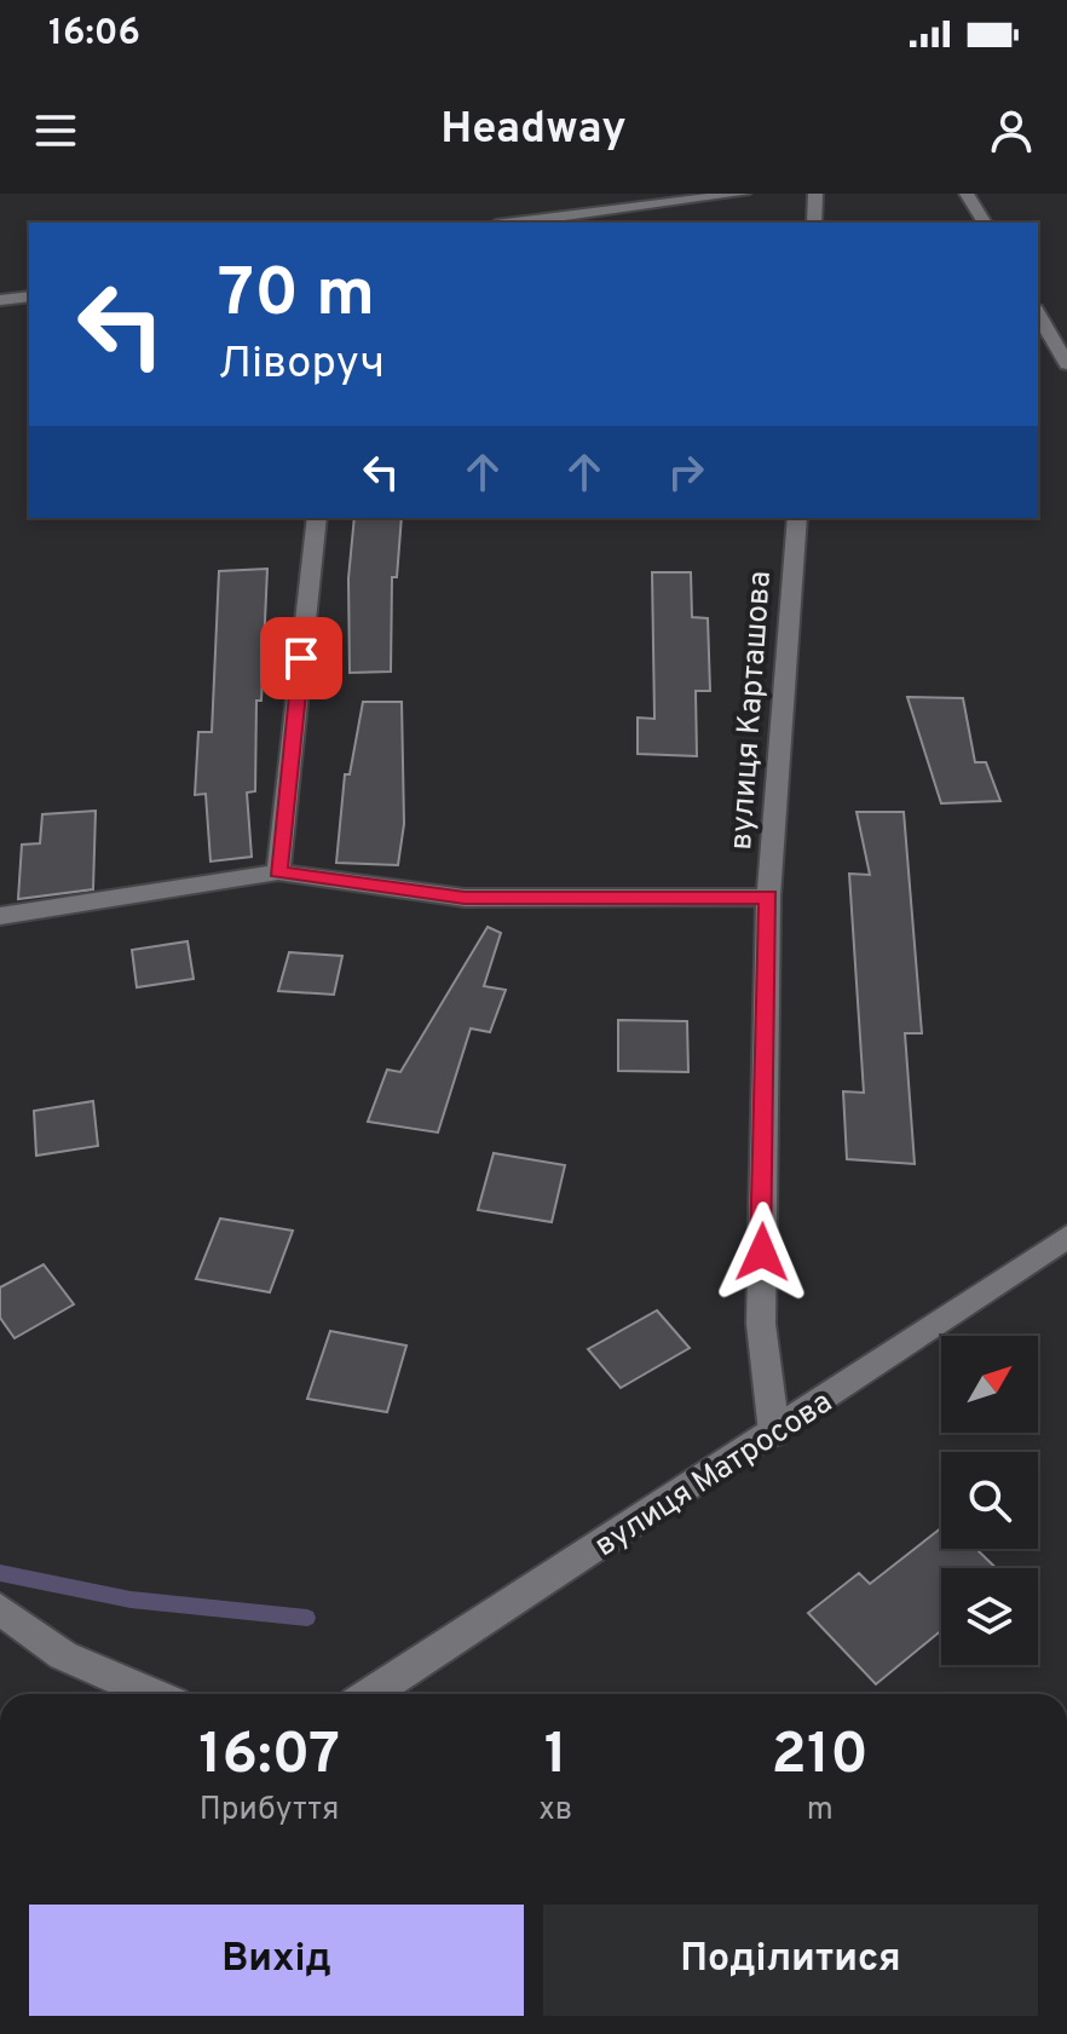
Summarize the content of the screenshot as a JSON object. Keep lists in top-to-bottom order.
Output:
{
  "streets": {
    "street": ["вулиця Карташова", "вулиця Матросова"]
  },
  "crossings": [
    ["вулиця Карташова", "вулиця Матросова"]
  ],
  "north": "top right",
  "page": {
    "status": "16:06",
    "header": "Headway",
    "turn": ["70 m", "Ліворуч"],
    "eta": [
      "16:07",
      "Прибуття",
      "1",
      "хв",
      "210",
      "m"
    ],
    "buttons": ["Вихід", "Поділитися"]
  }
}
